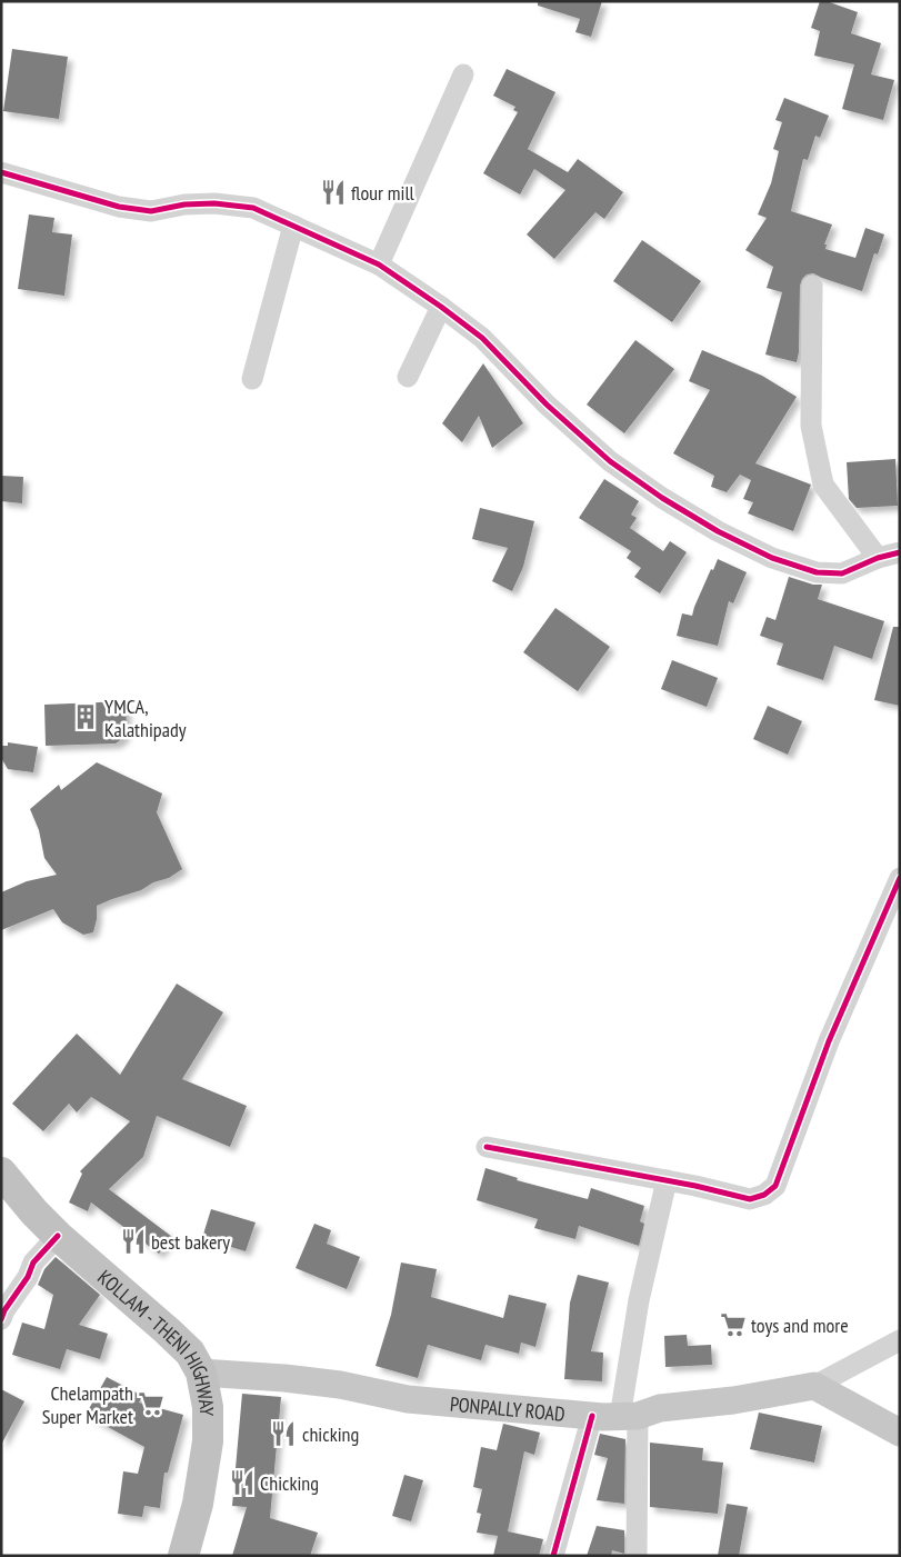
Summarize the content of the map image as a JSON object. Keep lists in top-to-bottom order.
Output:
{
  "streets": {
    "highway": ["KOLLAM - THENI HIGHWAY"],
    "main road": ["PONPALLY ROAD"]
  },
  "crossings": [
    ["KOLLAM - THENI HIGHWAY", "PONPALLY ROAD"]
  ],
  "places": {
    "restaurant": [
      "flour mill",
      "best bakery",
      "chicking",
      "Chicking"
    ],
    "building": ["YMCA, Kalathipady"],
    "supermarket": ["toys and more", "Chelampath Super Market"]
  }
}
